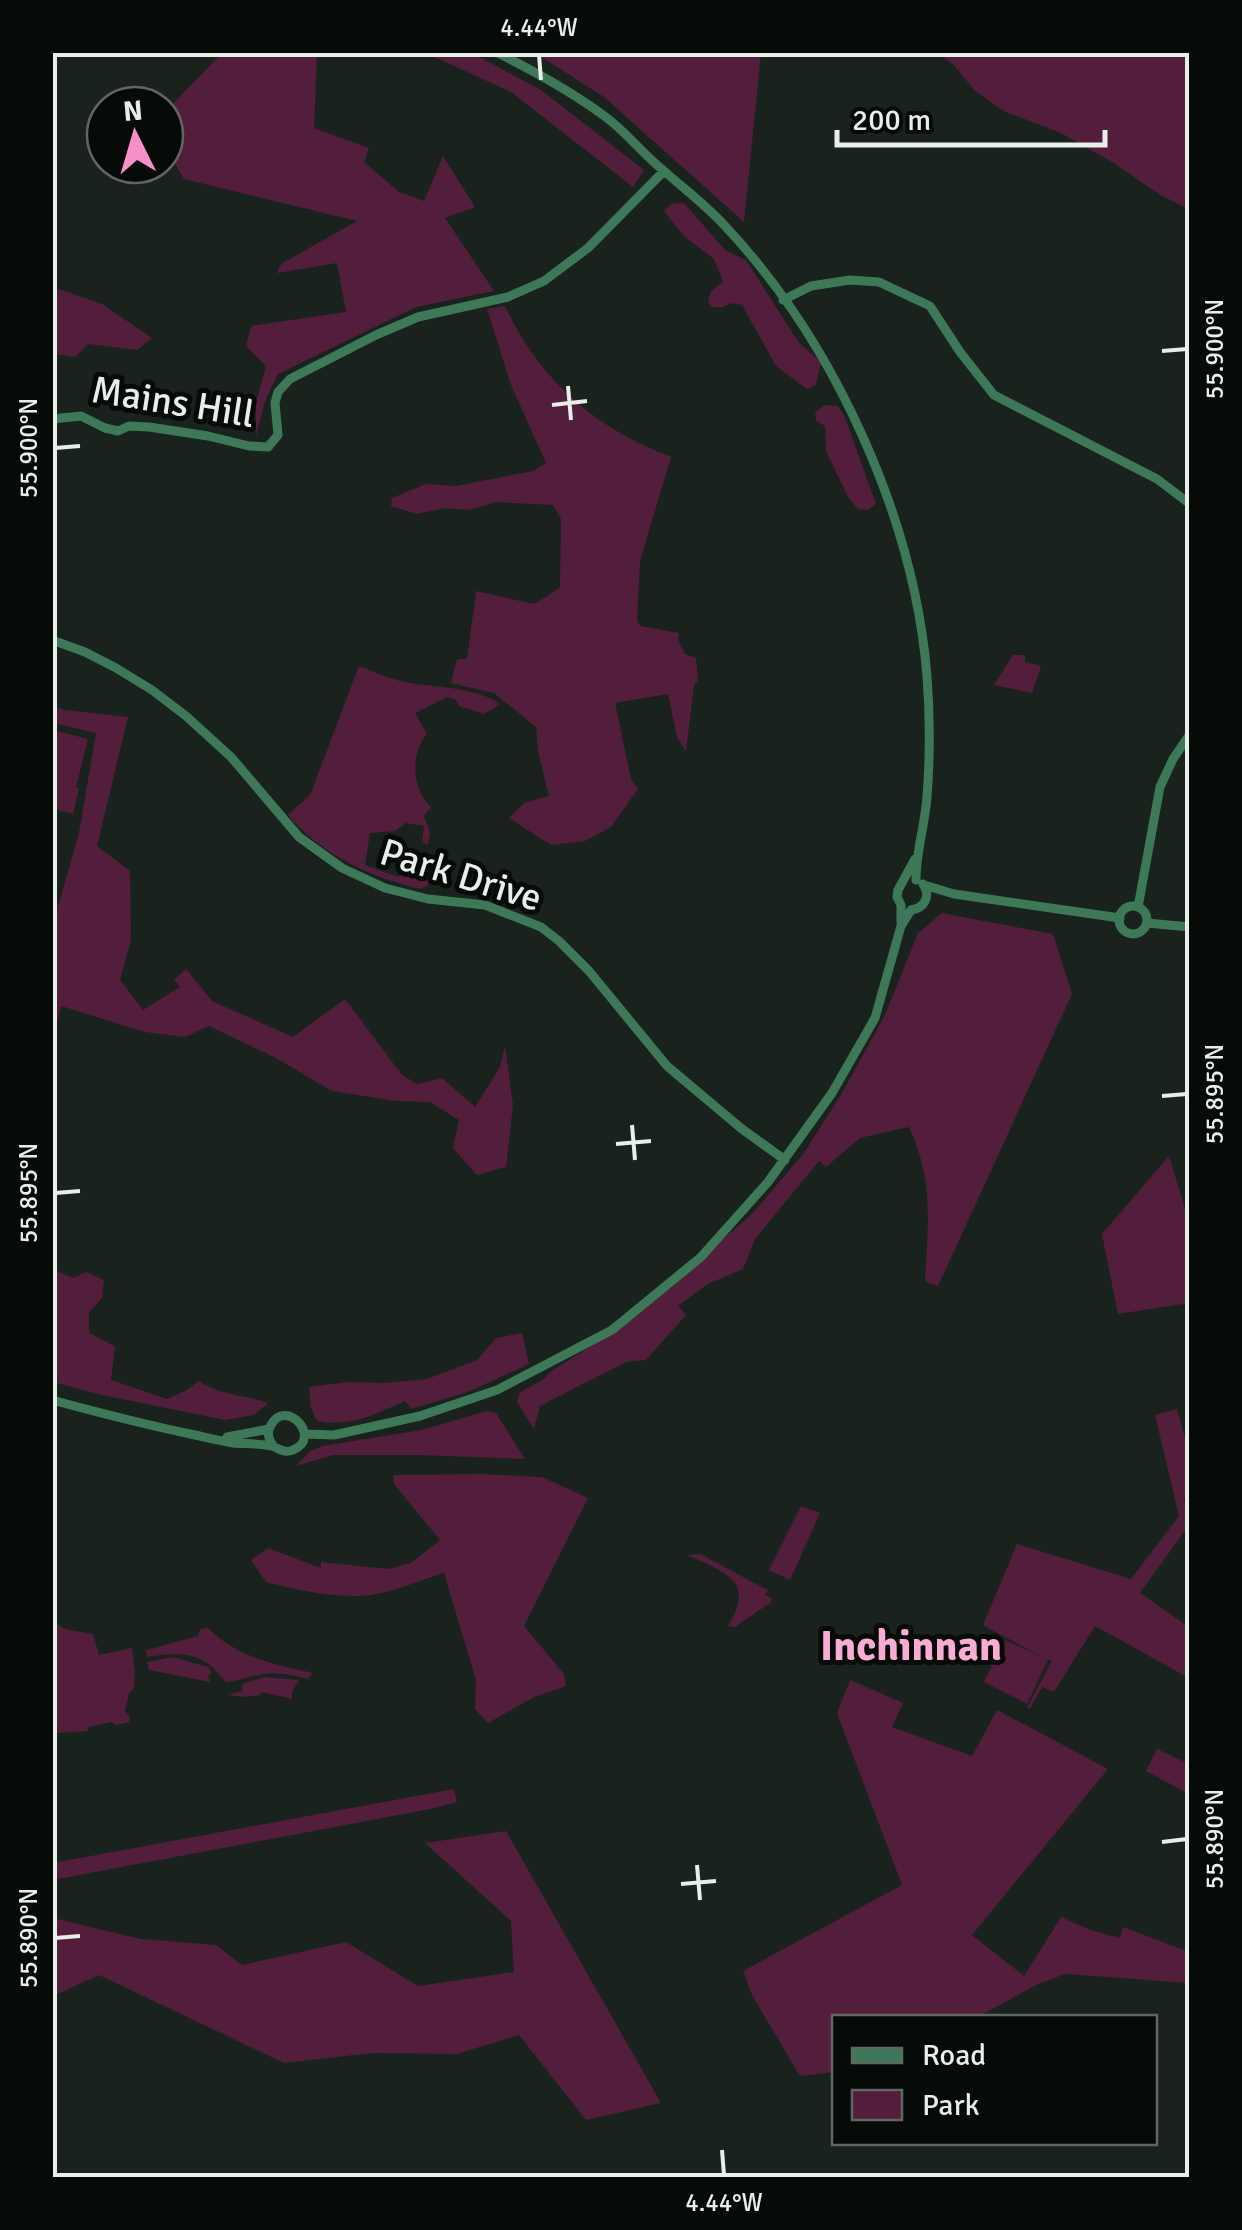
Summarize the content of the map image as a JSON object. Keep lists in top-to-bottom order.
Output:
{
  "streets": {
    "street": ["Mains Hill", "Park Drive"]
  },
  "districts": ["Inchinnan"],
  "legend": ["Road", "Park"],
  "scale_bar": "200 m",
  "north": "top",
  "coordinates": [
    "4.44°W",
    "55.900°N",
    "55.895°N",
    "55.890°N"
  ]
}
